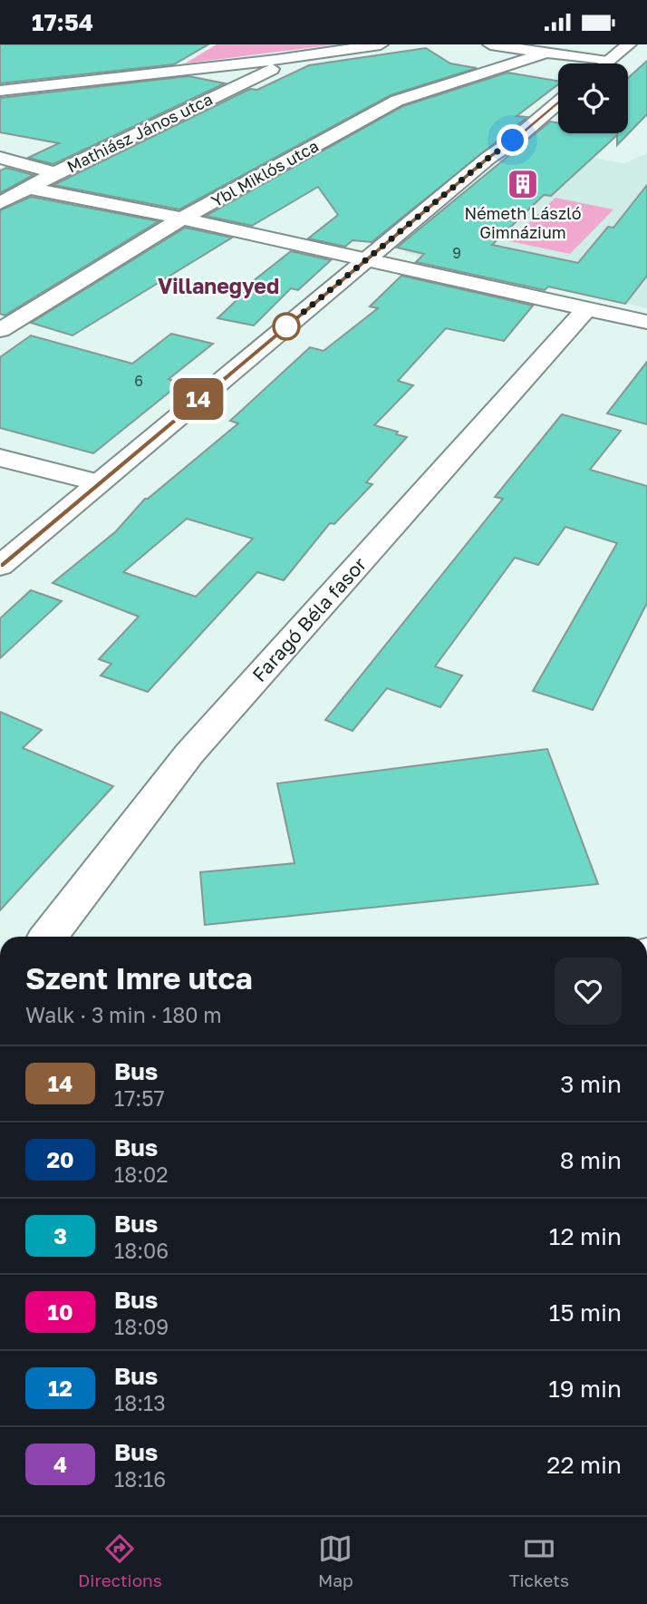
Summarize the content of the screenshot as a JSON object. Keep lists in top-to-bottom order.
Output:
{
  "streets": {
    "street": ["Mathiász János utca", "Ybl Miklós utca", "Faragó Béla fasor"]
  },
  "districts": ["Villanegyed"],
  "places": {
    "building": ["Németh László Gimnázium"]
  },
  "lines": ["bus line 14"],
  "house_numbers": ["9", "6"],
  "page": {
    "status": "17:54",
    "on_map": "14",
    "heading": ["Szent Imre utca", "Walk · 3 min · 180 m"],
    "list": [
      {
        "mark": "14",
        "name": "Bus",
        "note": "17:57",
        "value": "3 min"
      },
      {
        "mark": "20",
        "name": "Bus",
        "note": "18:02",
        "value": "8 min"
      },
      {
        "mark": "3",
        "name": "Bus",
        "note": "18:06",
        "value": "12 min"
      },
      {
        "mark": "10",
        "name": "Bus",
        "note": "18:09",
        "value": "15 min"
      },
      {
        "mark": "12",
        "name": "Bus",
        "note": "18:13",
        "value": "19 min"
      },
      {
        "mark": "4",
        "name": "Bus",
        "note": "18:16",
        "value": "22 min"
      }
    ],
    "tabs": ["Directions", "Map", "Tickets"]
  }
}
